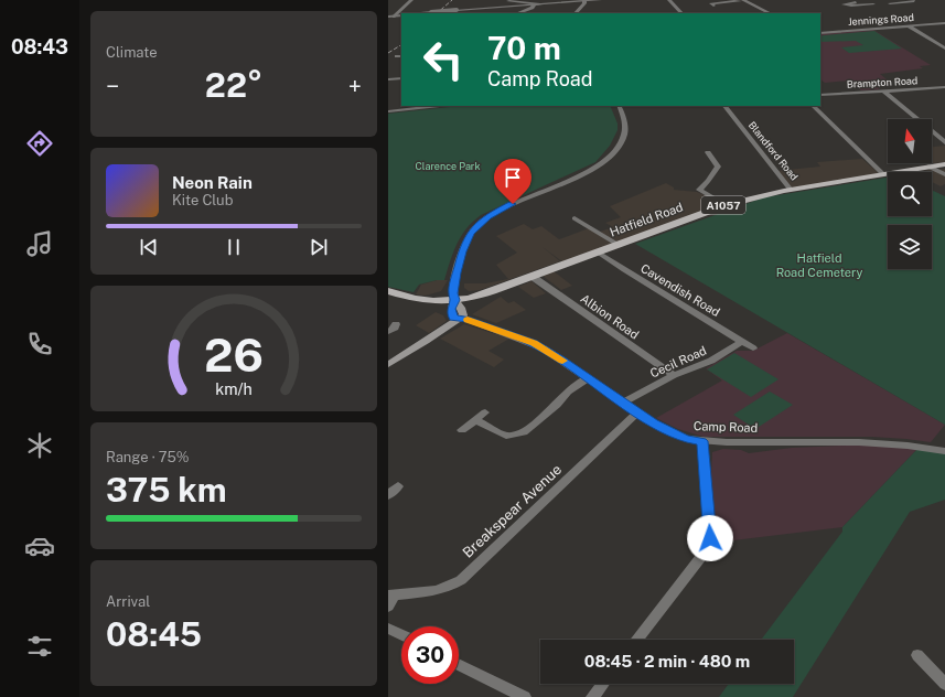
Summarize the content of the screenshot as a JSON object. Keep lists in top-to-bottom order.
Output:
{
  "streets": {
    "main road": ["A1057", "Hatfield Road"],
    "street": [
      "Jennings Road",
      "Brampton Road",
      "Blandford Road",
      "Cavendish Road",
      "Albion Road",
      "Cecil Road",
      "Camp Road",
      "Breakspear Avenue"
    ]
  },
  "crossings": [
    ["Blandford Road", "Hatfield Road"],
    ["Hatfield Road", "Cavendish Road"],
    ["Hatfield Road", "Albion Road"],
    ["Cavendish Road", "Cecil Road"],
    ["Albion Road", "Cecil Road"],
    ["Cecil Road", "Camp Road"],
    ["Camp Road", "Breakspear Avenue"]
  ],
  "parks": ["Clarence Park", "Hatfield Road Cemetery"],
  "north": "top",
  "page": {
    "tabs": "08:43",
    "tile": [
      "Climate",
      ["Range · 75%", "375 km"],
      ["Arrival", "08:45"]
    ],
    "turn": ["70 m", "Camp Road"],
    "heat": ["−", "22°", "+"],
    "song": ["Neon Rain", "Kite Club"],
    "limit": "30",
    "trip": "08:45 · 2 min · 480 m",
    "gauge": ["26", "km/h"]
  }
}
